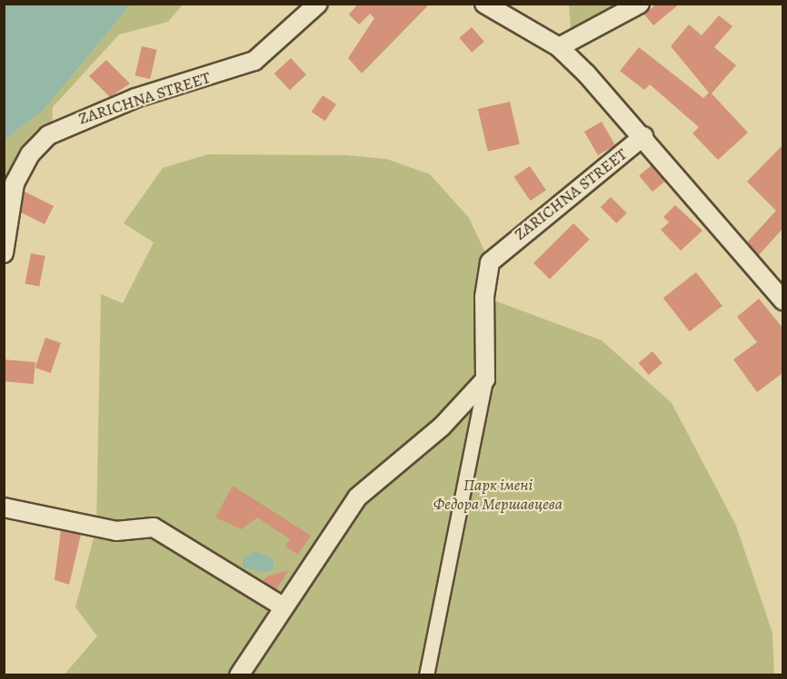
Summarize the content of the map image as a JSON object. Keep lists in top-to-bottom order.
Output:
{
  "streets": {
    "street": ["ZARICHNA STREET"]
  },
  "parks": ["Парк імені Федора Мершавцева"]
}
